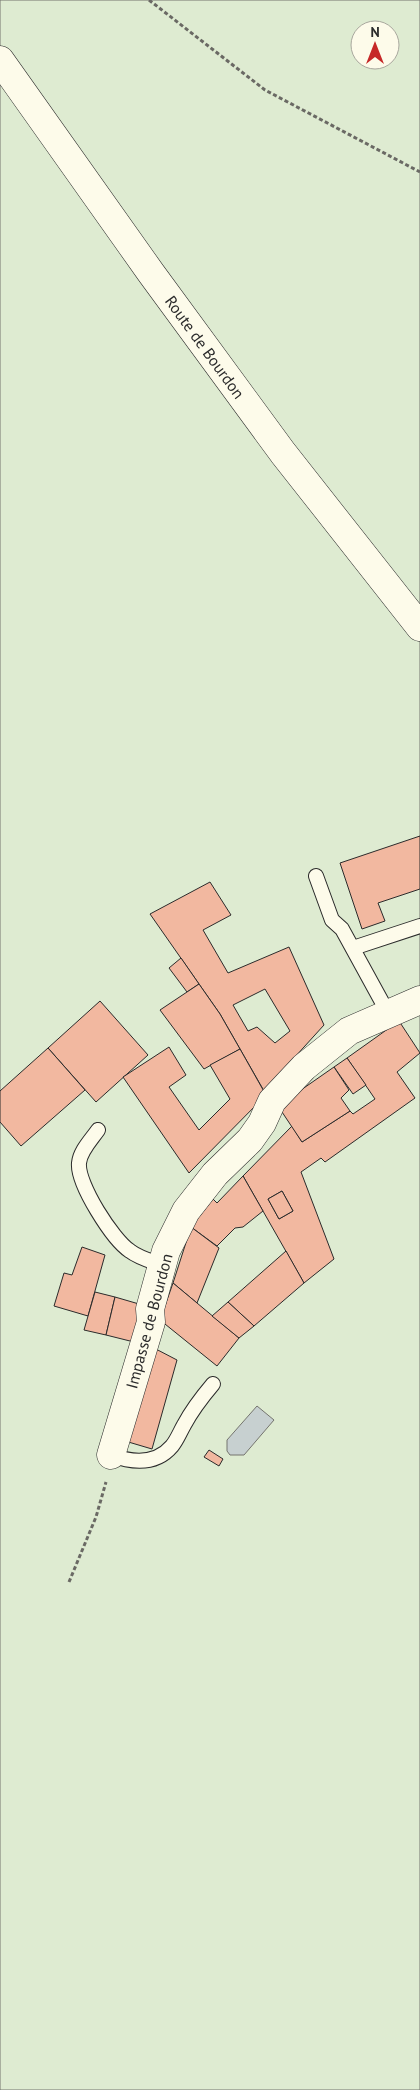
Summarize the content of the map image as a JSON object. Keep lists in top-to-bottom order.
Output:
{
  "streets": {
    "street": ["Route de Bourdon", "Impasse de Bourdon"]
  },
  "north": "top"
}
